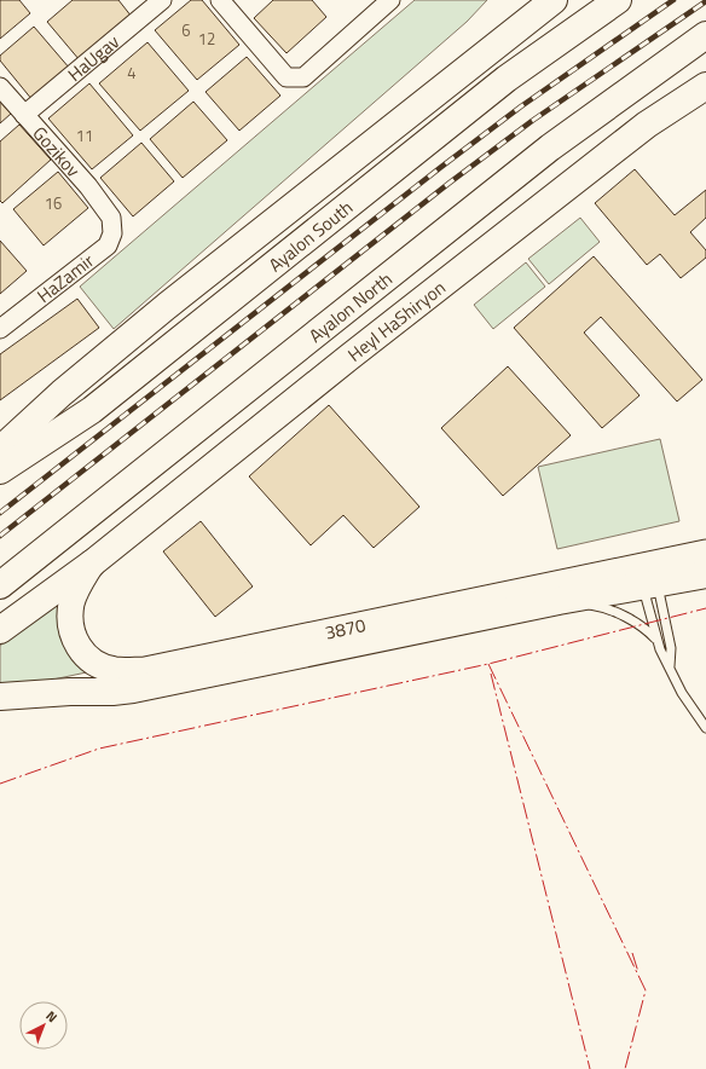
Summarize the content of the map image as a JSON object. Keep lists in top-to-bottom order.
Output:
{
  "streets": {
    "main road": ["Ayalon South", "Ayalon North", "Heyl HaShiryon"],
    "street": [
      "HaUgav",
      "Gozikov",
      "HaZamir",
      "3870"
    ]
  },
  "crossings": [
    ["HaUgav", "Gozikov"],
    ["Gozikov", "HaZamir"],
    ["Heyl HaShiryon", "3870"]
  ],
  "house_numbers": [
    "6",
    "12",
    "4",
    "11",
    "16"
  ],
  "north": "top right"
}
